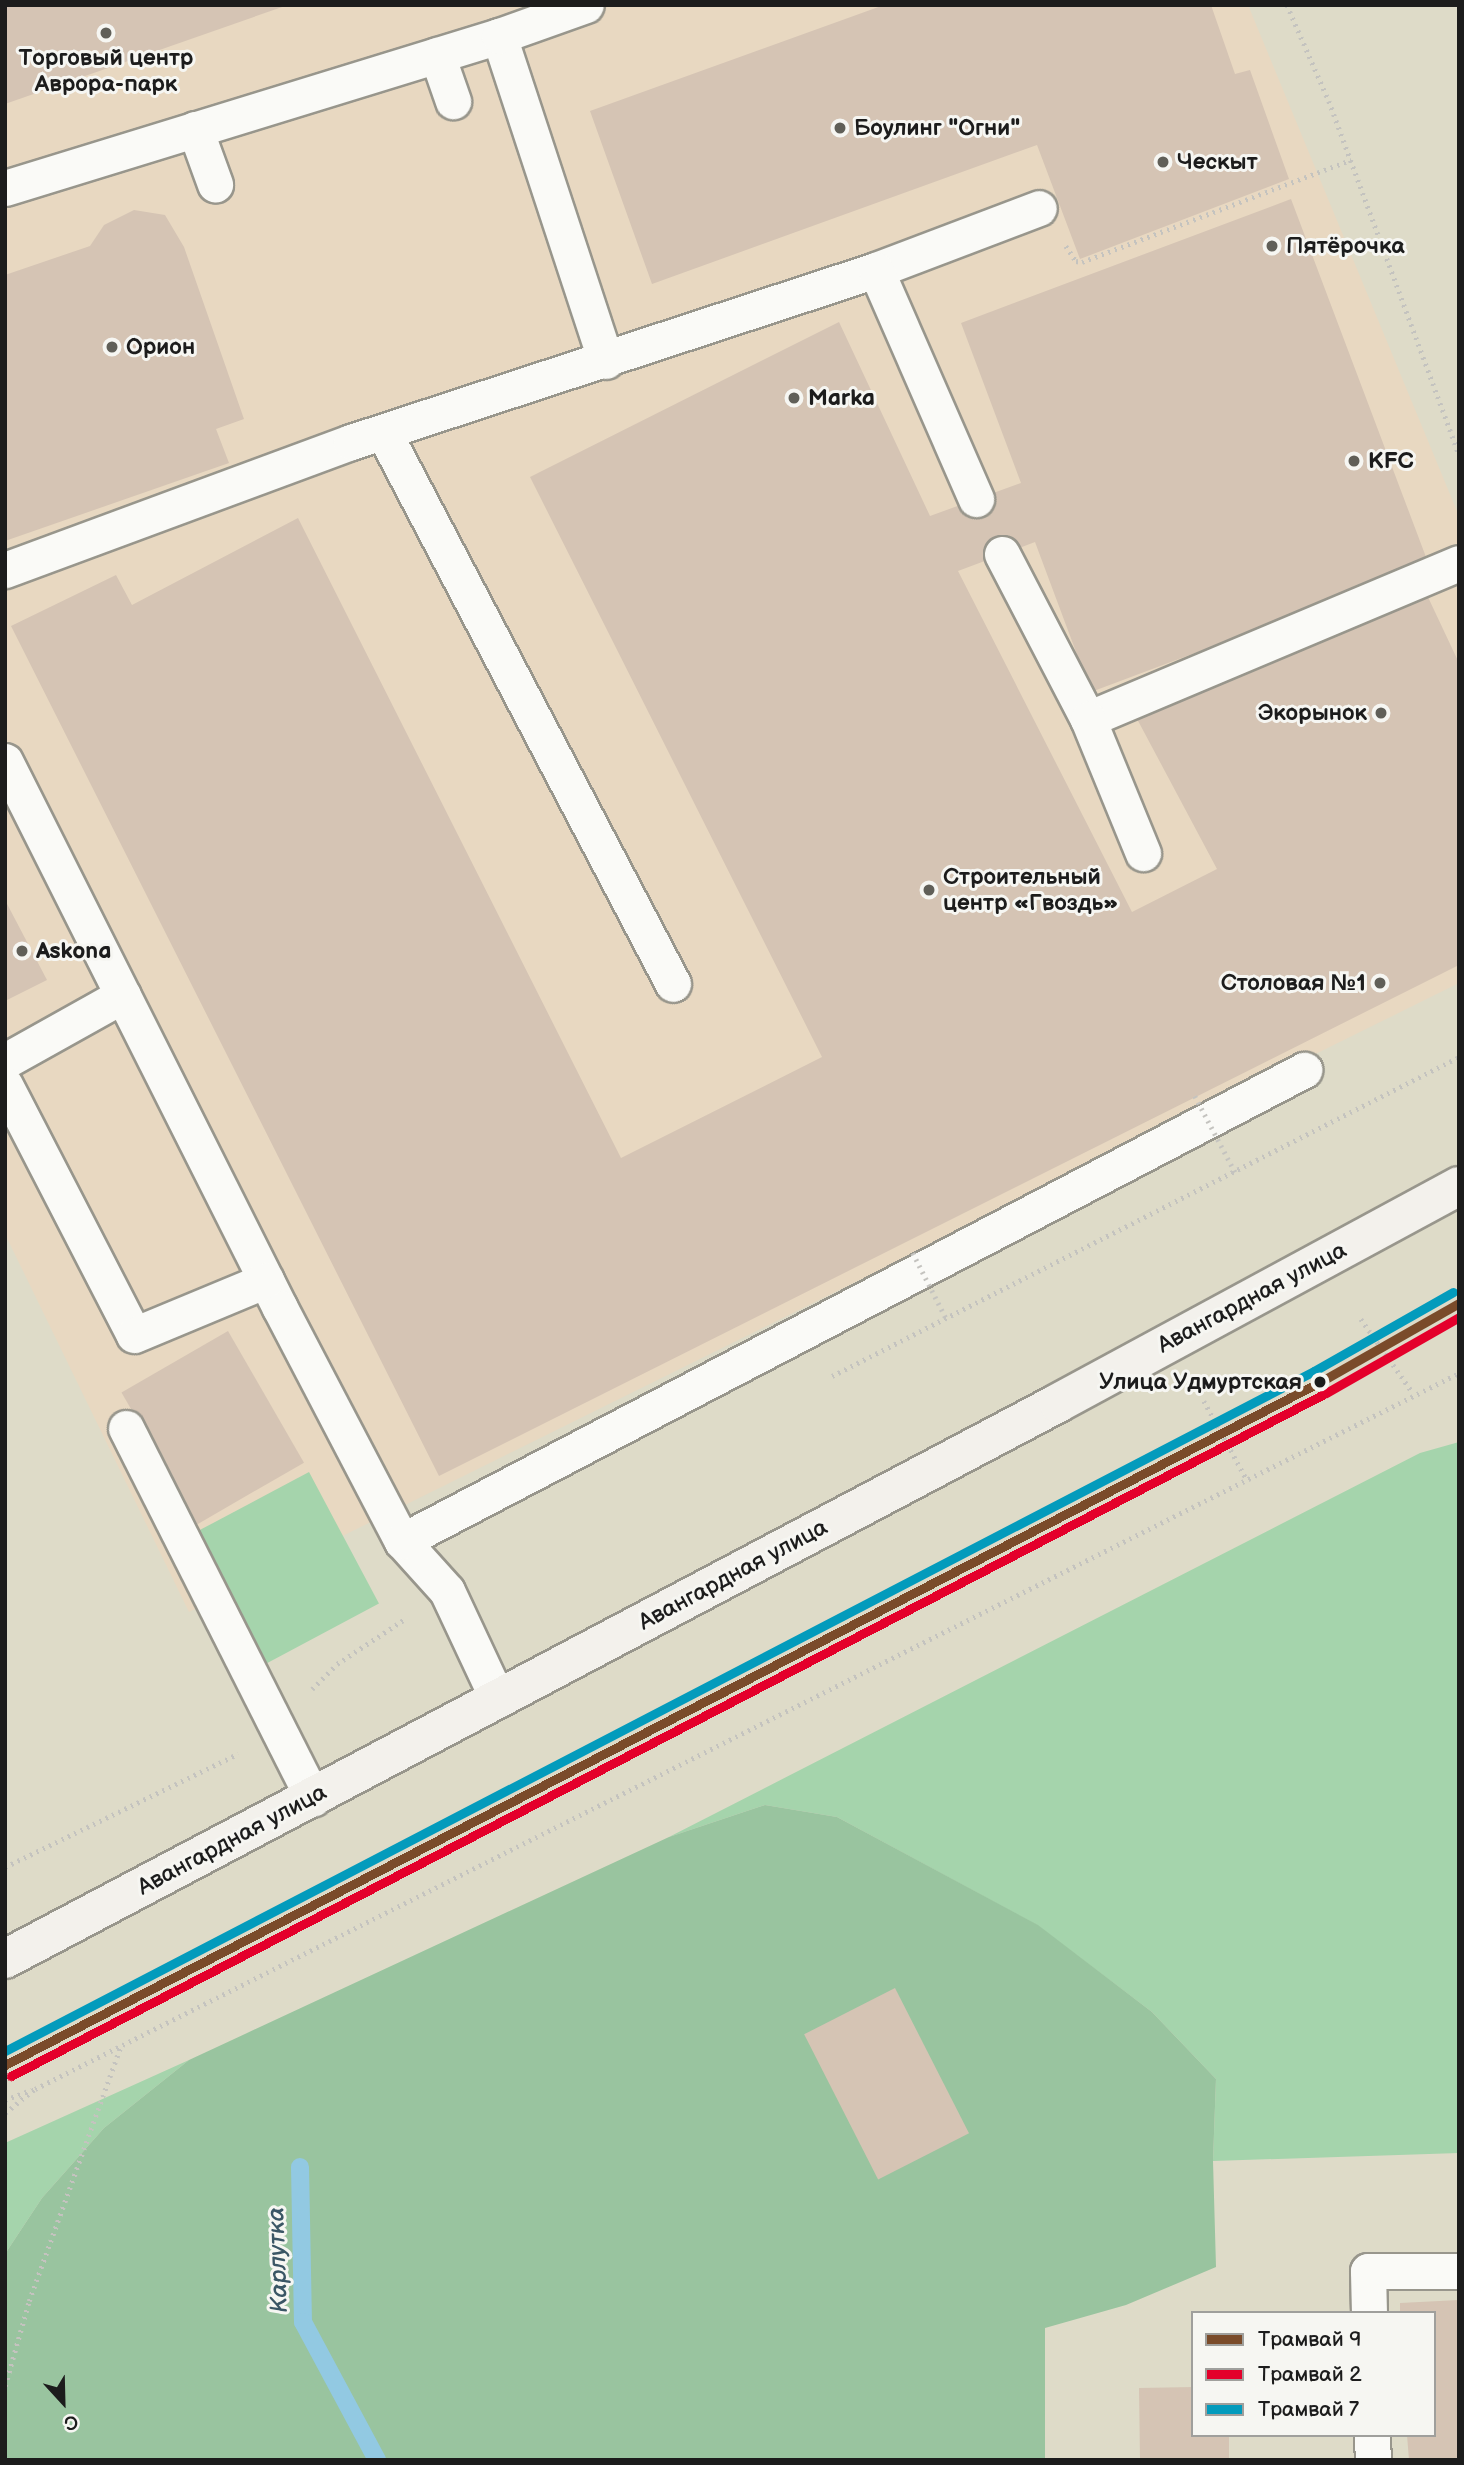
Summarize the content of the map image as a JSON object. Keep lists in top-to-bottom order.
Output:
{
  "streets": {
    "street": ["Авангардная улица"]
  },
  "water": ["Карлутка"],
  "places": [
    "Торговый центр Аврора-парк",
    "Боулинг \"Огни\"",
    "Ческыт",
    "Пятёрочка",
    "Орион",
    "Marka",
    "KFC",
    "Экорынок",
    "Строительный центр «Гвоздь»",
    "Askona",
    "Столовая №1",
    "Улица Удмуртская"
  ],
  "lines": ["tram line 7", "tram line 9", "tram line 2"],
  "legend": ["Трамвай 9", "Трамвай 2", "Трамвай 7"],
  "north": "bottom"
}
